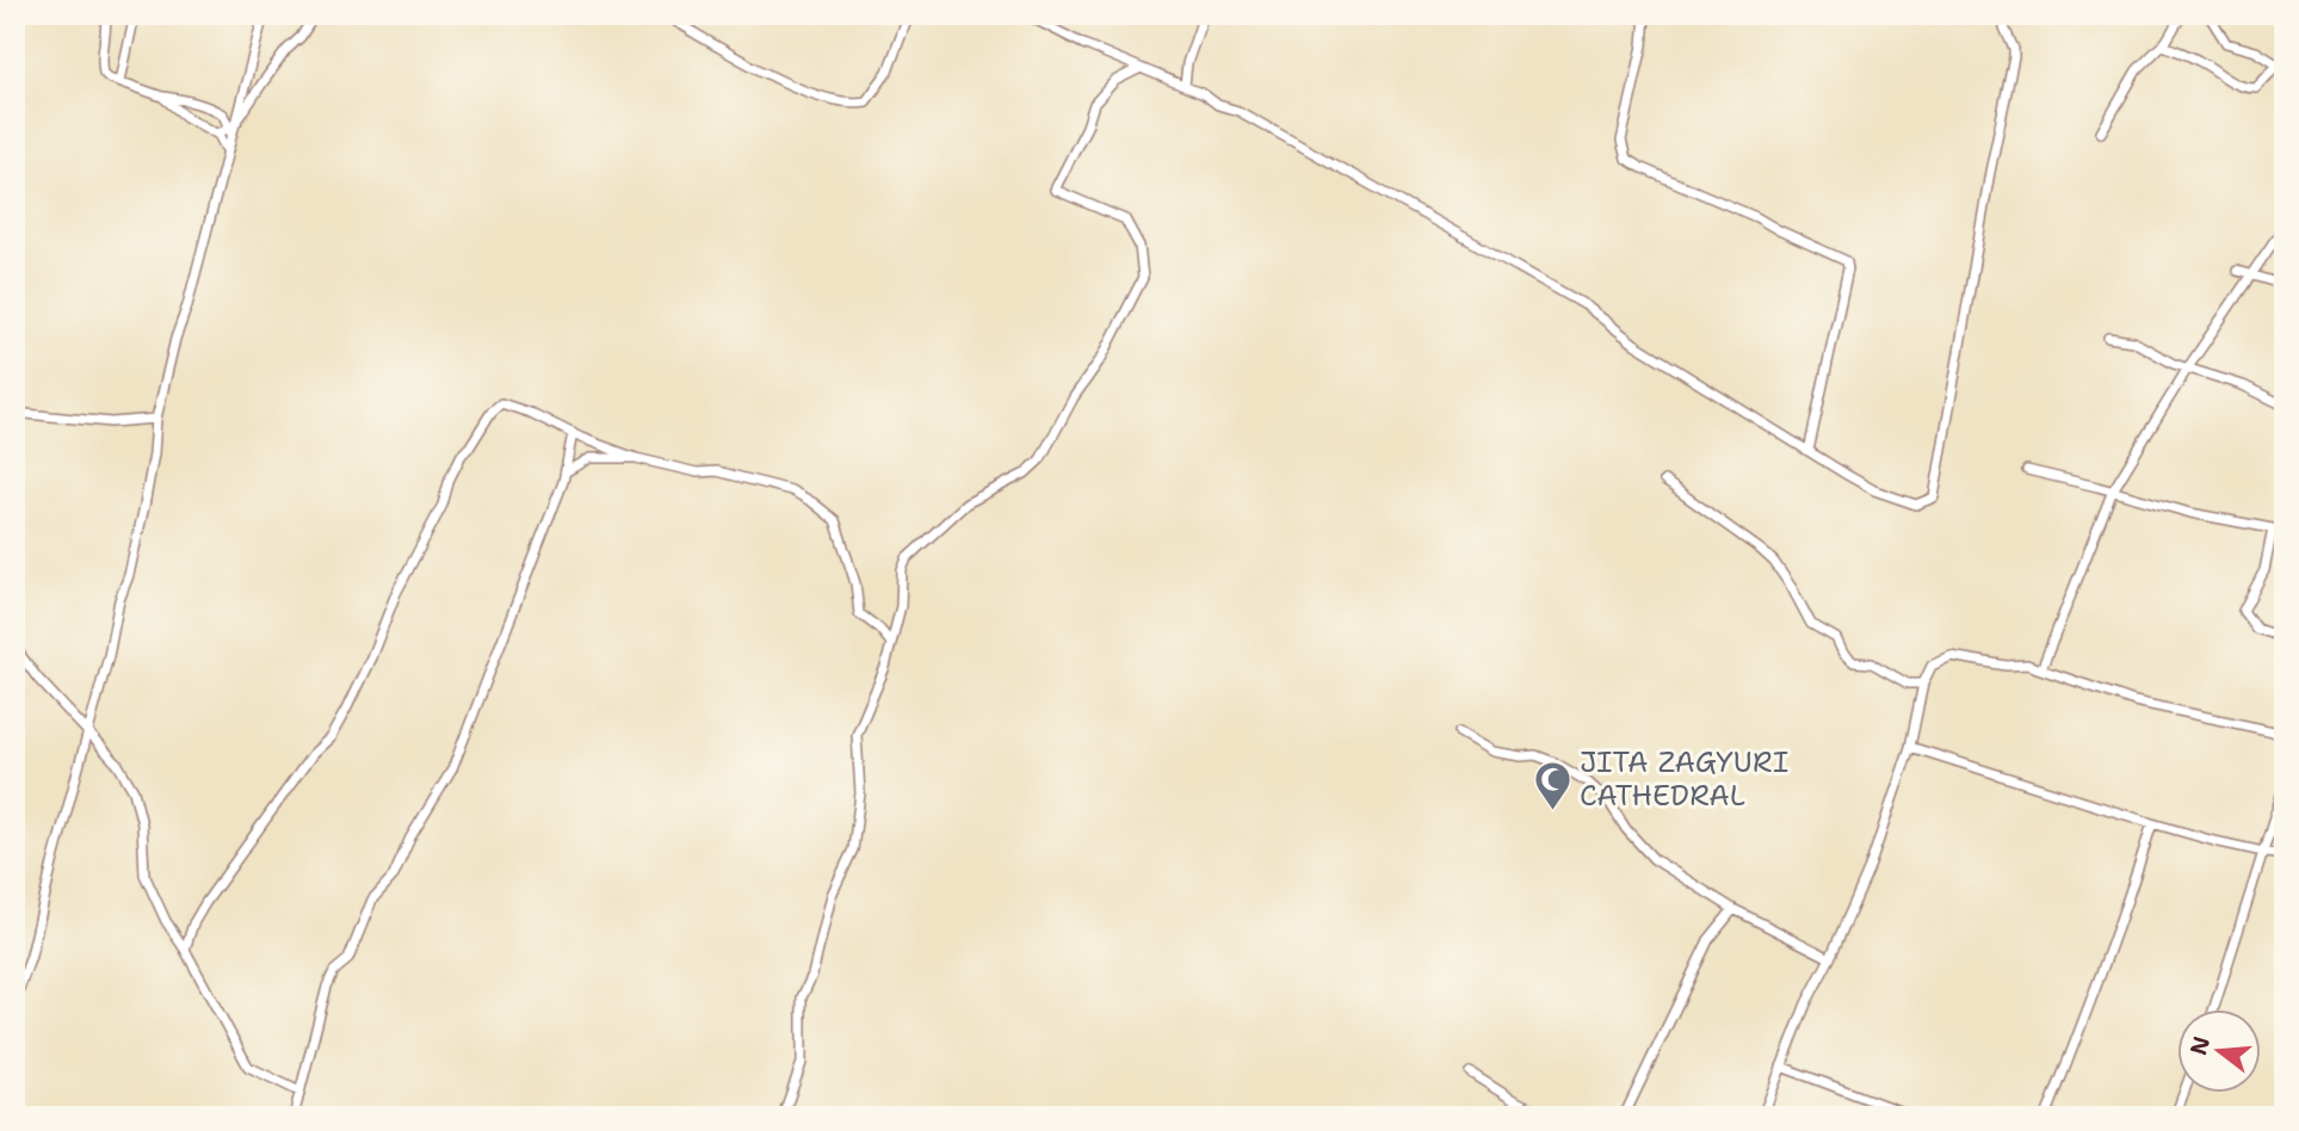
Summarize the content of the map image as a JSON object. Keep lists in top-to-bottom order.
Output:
{
  "places": {
    "mosque": ["JITA ZAGYURI CATHEDRAL"]
  },
  "north": "left"
}
